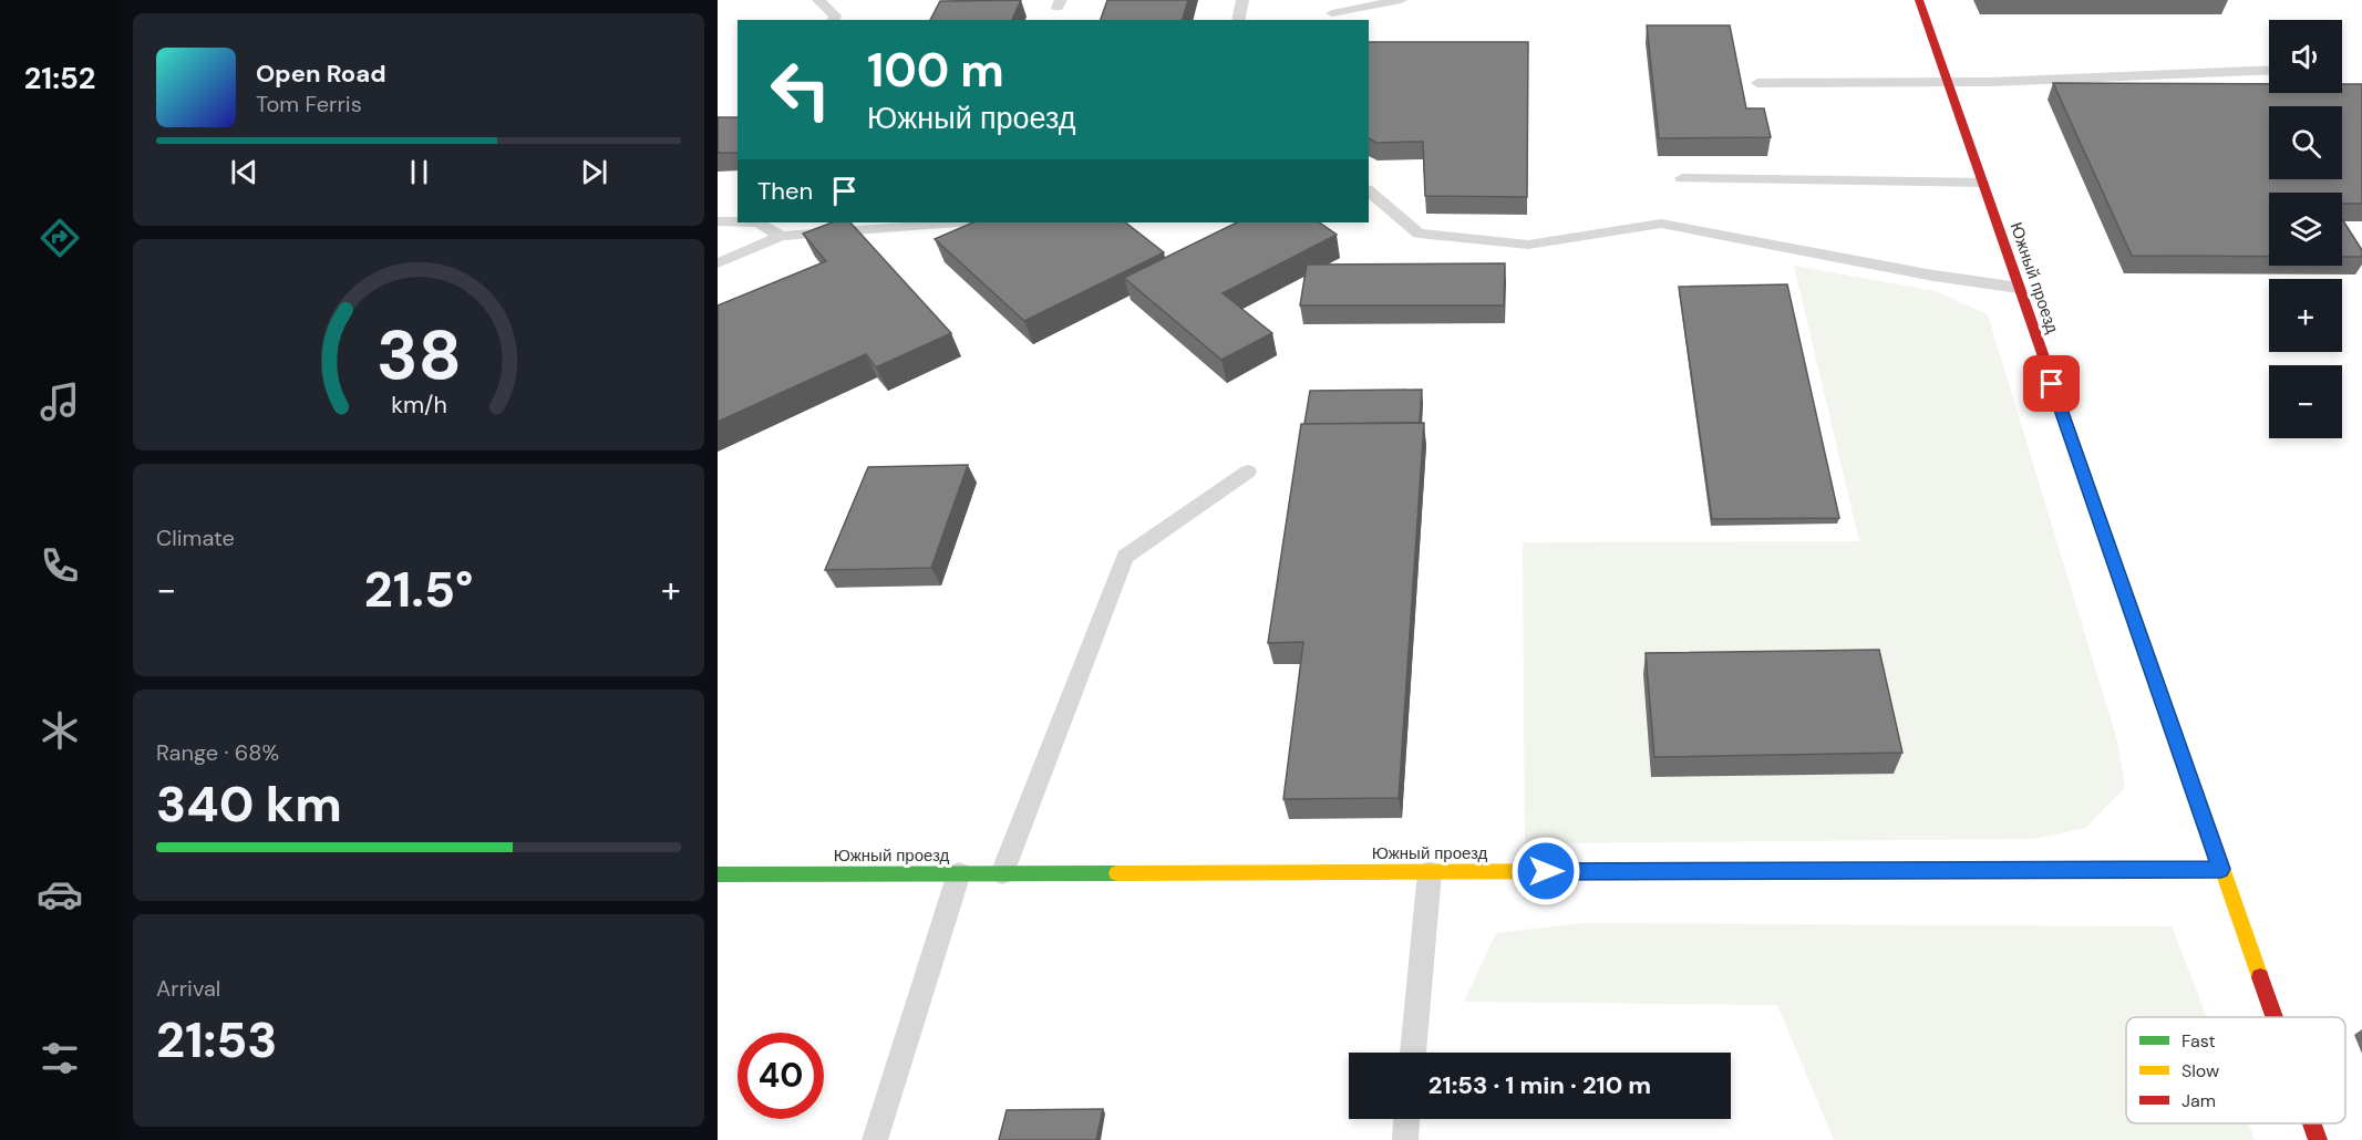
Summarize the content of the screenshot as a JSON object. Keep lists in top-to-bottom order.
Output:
{
  "streets": {
    "street": ["Южный проезд"]
  },
  "legend": ["Fast", "Slow", "Jam"],
  "page": {
    "tabs": "21:52",
    "map_buttons": ["+", "−"],
    "turn": ["100 m", "Южный проезд"],
    "song": ["Open Road", "Tom Ferris"],
    "then": "Then",
    "tile": [
      "Climate",
      ["Range · 68%", "340 km"],
      ["Arrival", "21:53"]
    ],
    "heat": ["−", "21.5°", "+"],
    "limit": "40",
    "trip": "21:53 · 1 min · 210 m",
    "gauge": ["38", "km/h"]
  }
}
